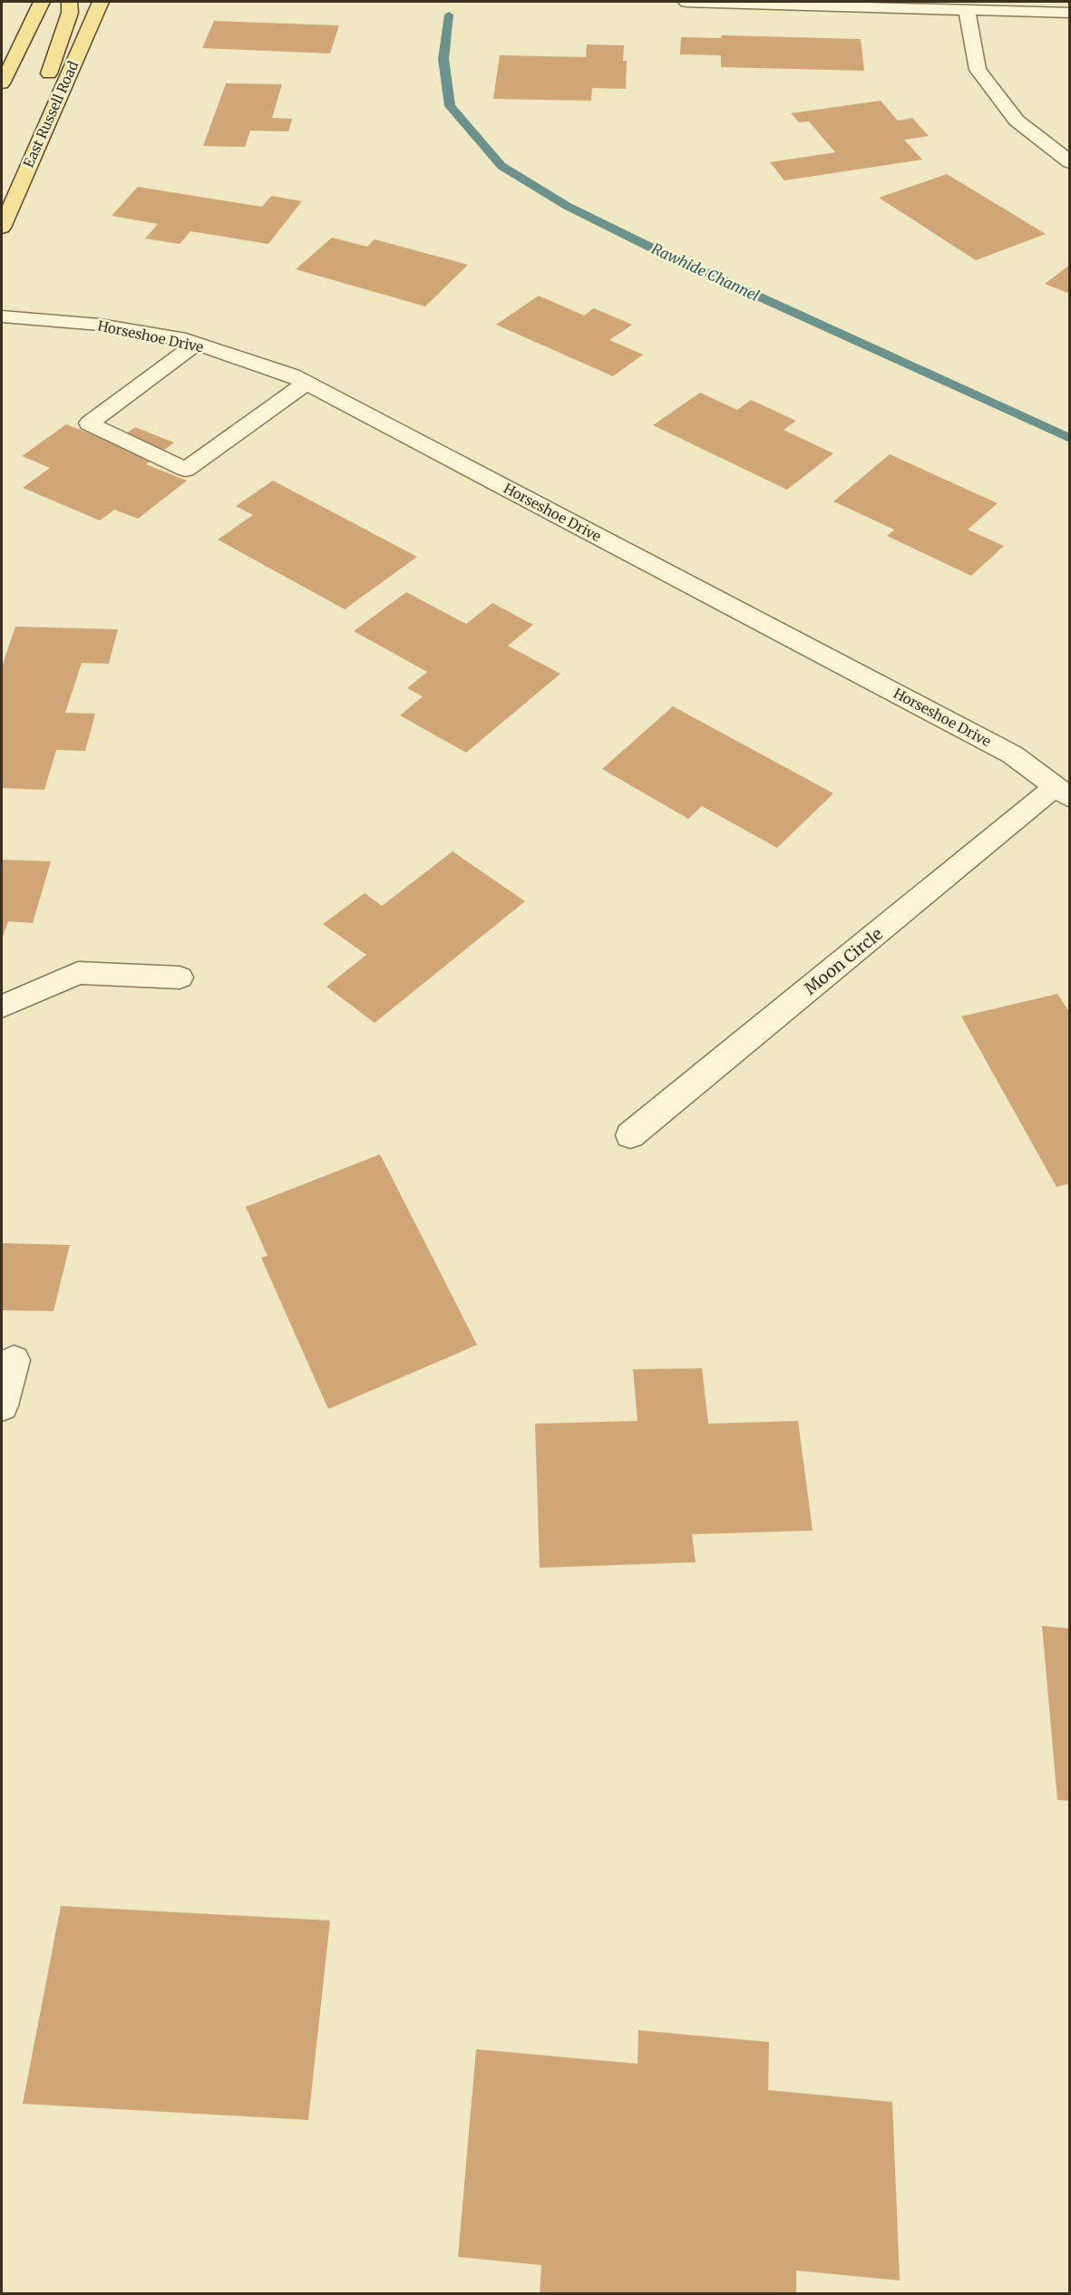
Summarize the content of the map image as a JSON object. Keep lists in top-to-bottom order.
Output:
{
  "streets": {
    "main road": ["East Russell Road"],
    "street": ["Horseshoe Drive", "Moon Circle"]
  },
  "crossings": [
    ["Horseshoe Drive", "Moon Circle"]
  ],
  "water": ["Rawhide Channel"]
}
